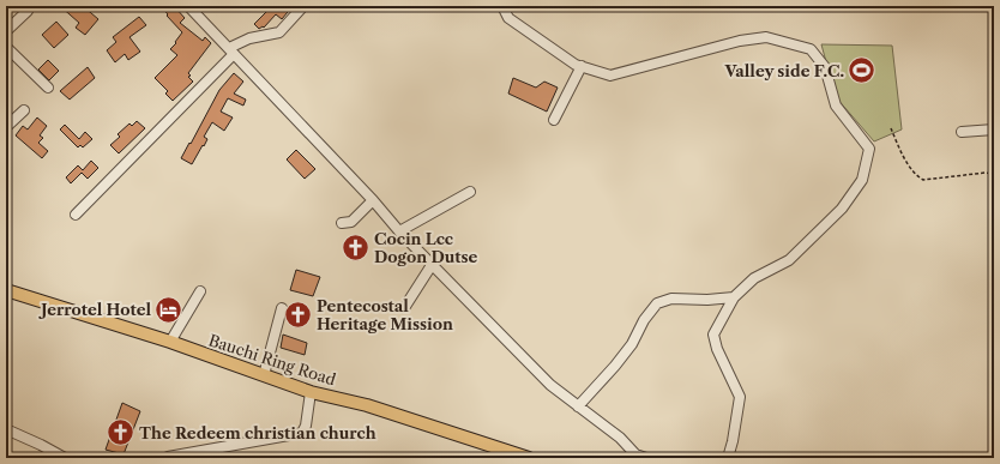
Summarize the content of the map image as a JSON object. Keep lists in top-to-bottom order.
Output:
{
  "streets": {
    "main road": ["Bauchi Ring Road"]
  },
  "places": {
    "sports": ["Valley side F.C."],
    "church": ["Cocin Lcc Dogon Dutse", "Pentecostal Heritage Mission", "The Redeem christian church"],
    "hotel": ["Jerrotel Hotel"]
  }
}
